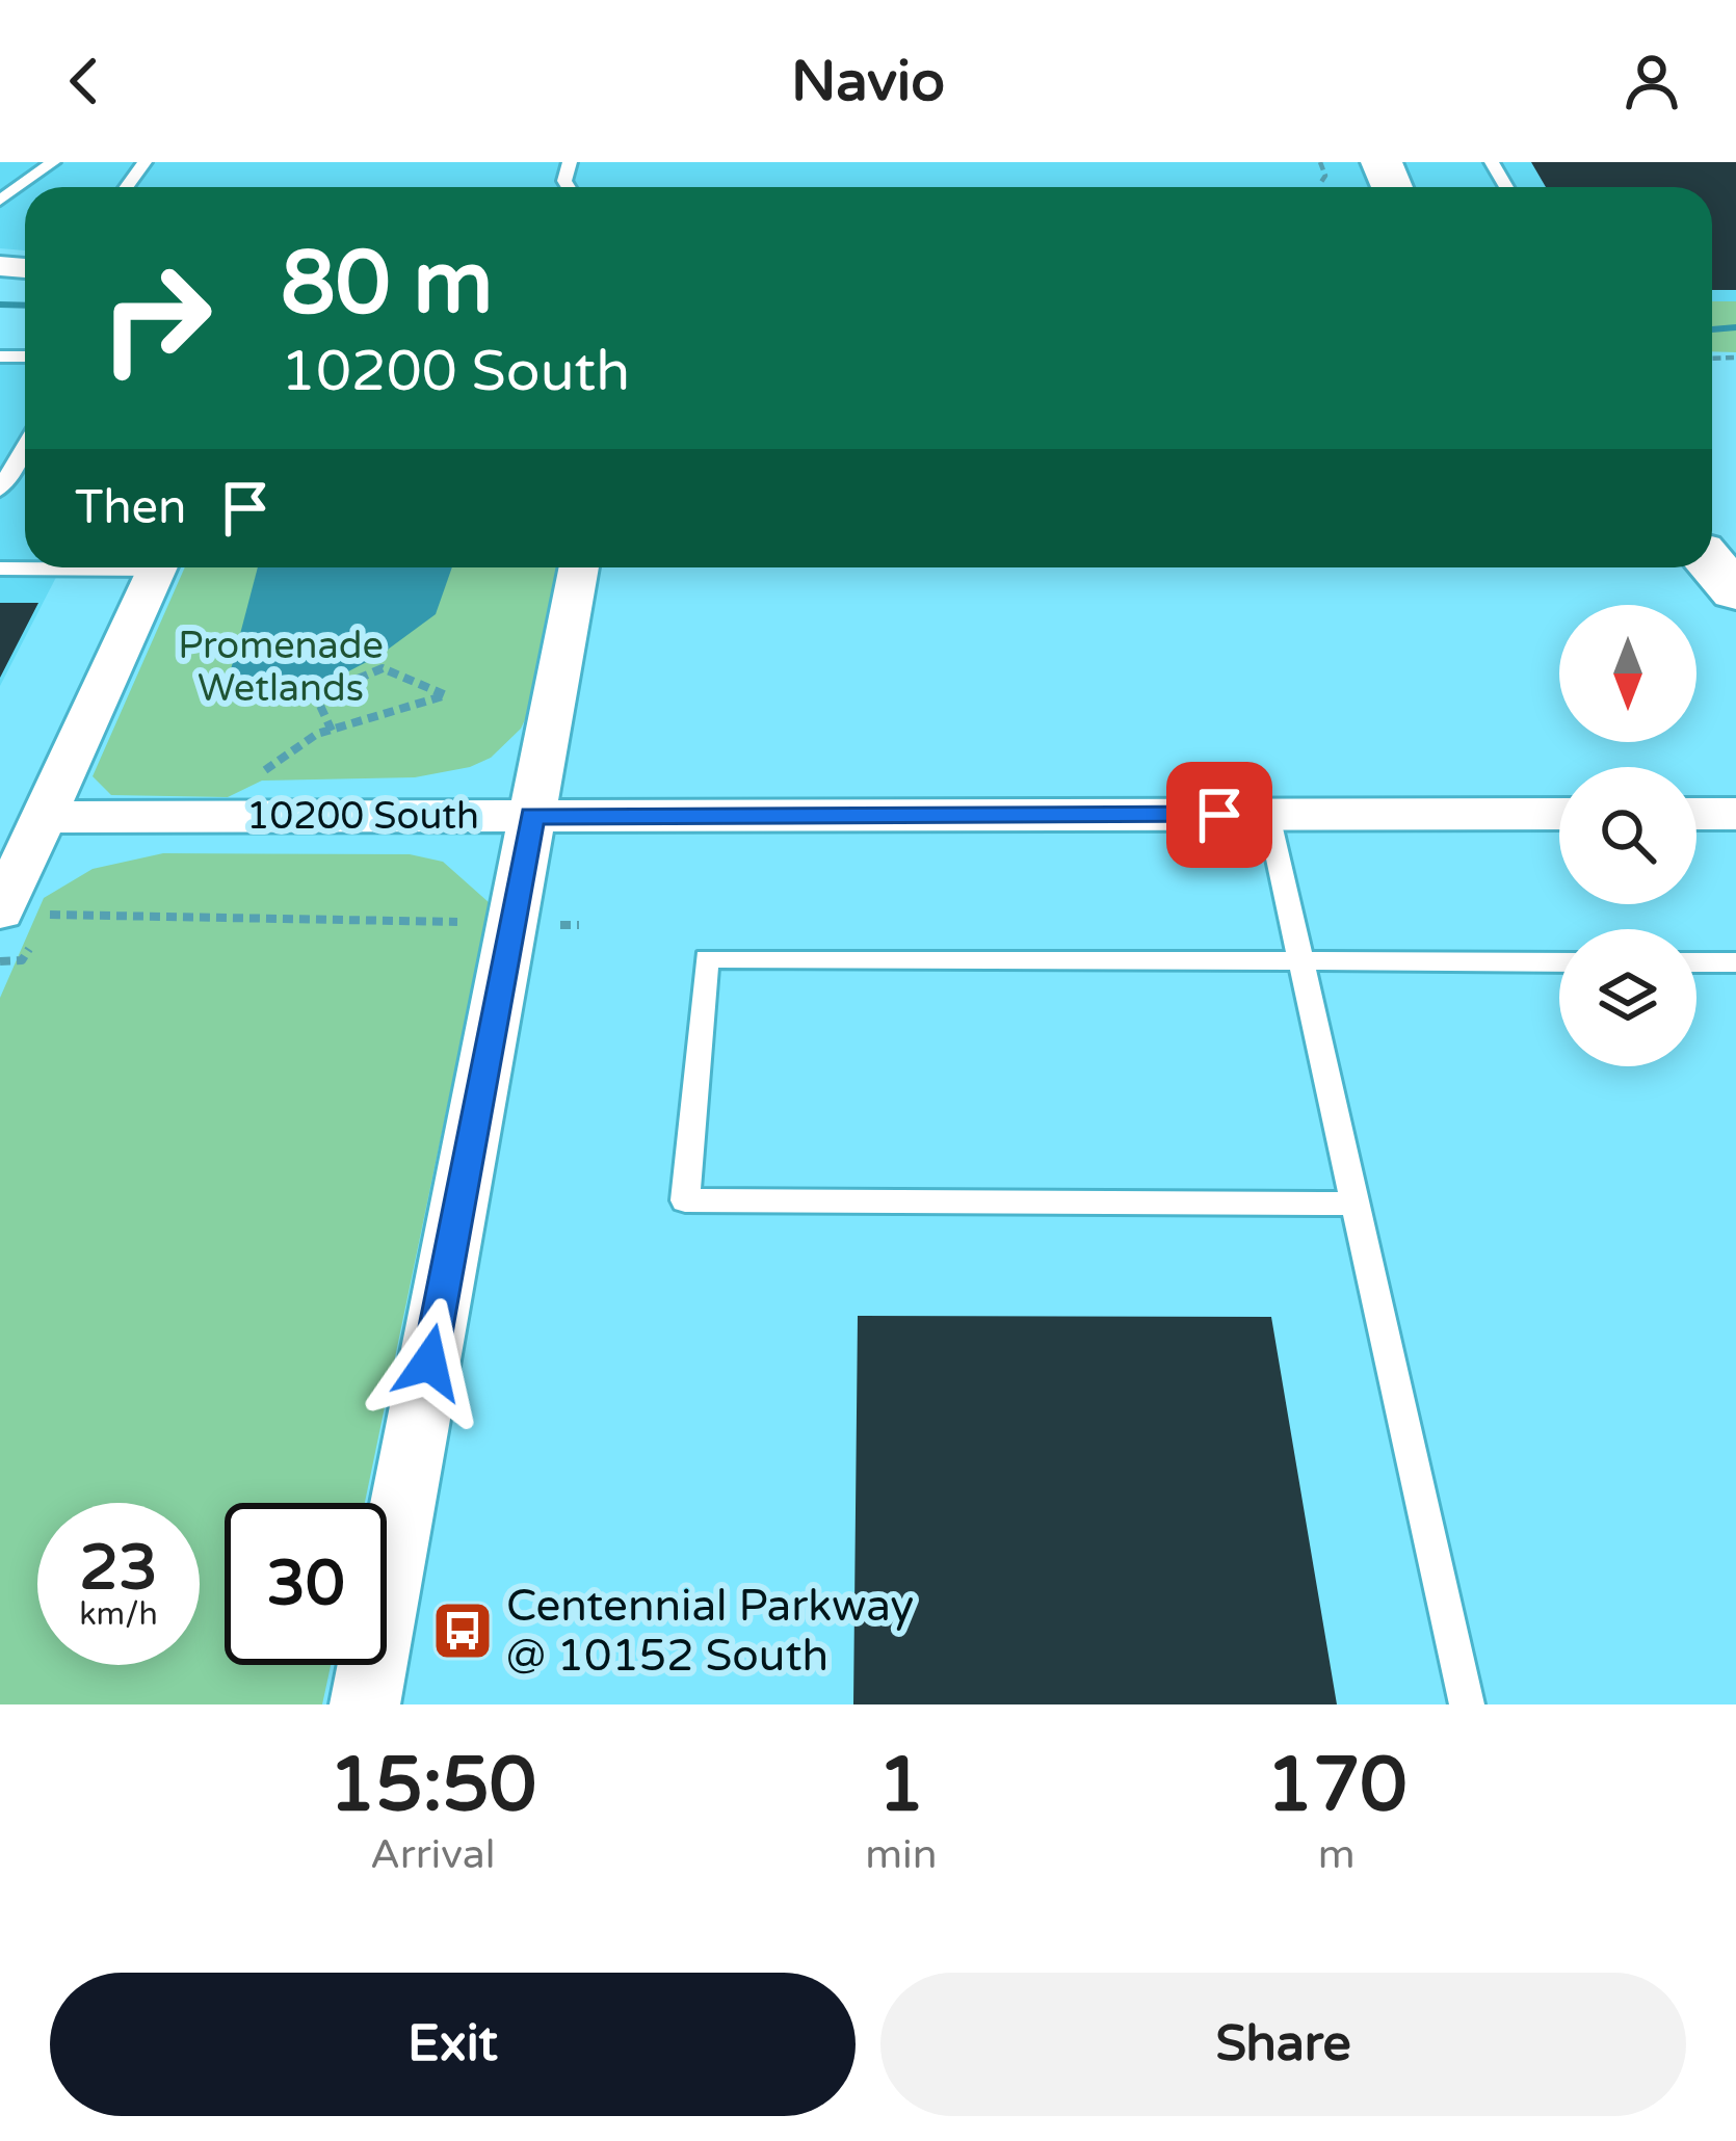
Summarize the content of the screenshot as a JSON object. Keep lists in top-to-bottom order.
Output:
{
  "streets": {
    "street": ["10200 South"]
  },
  "parks": ["Promenade Wetlands"],
  "places": {
    "bus stop": ["Centennial Parkway @ 10152 South"]
  },
  "north": "bottom",
  "page": {
    "header": "Navio",
    "turn": ["80 m", "10200 South"],
    "then": "Then",
    "speed": "23 km/h",
    "limit": "30",
    "eta": [
      "15:50",
      "Arrival",
      "1",
      "min",
      "170",
      "m"
    ],
    "buttons": ["Exit", "Share"]
  }
}
